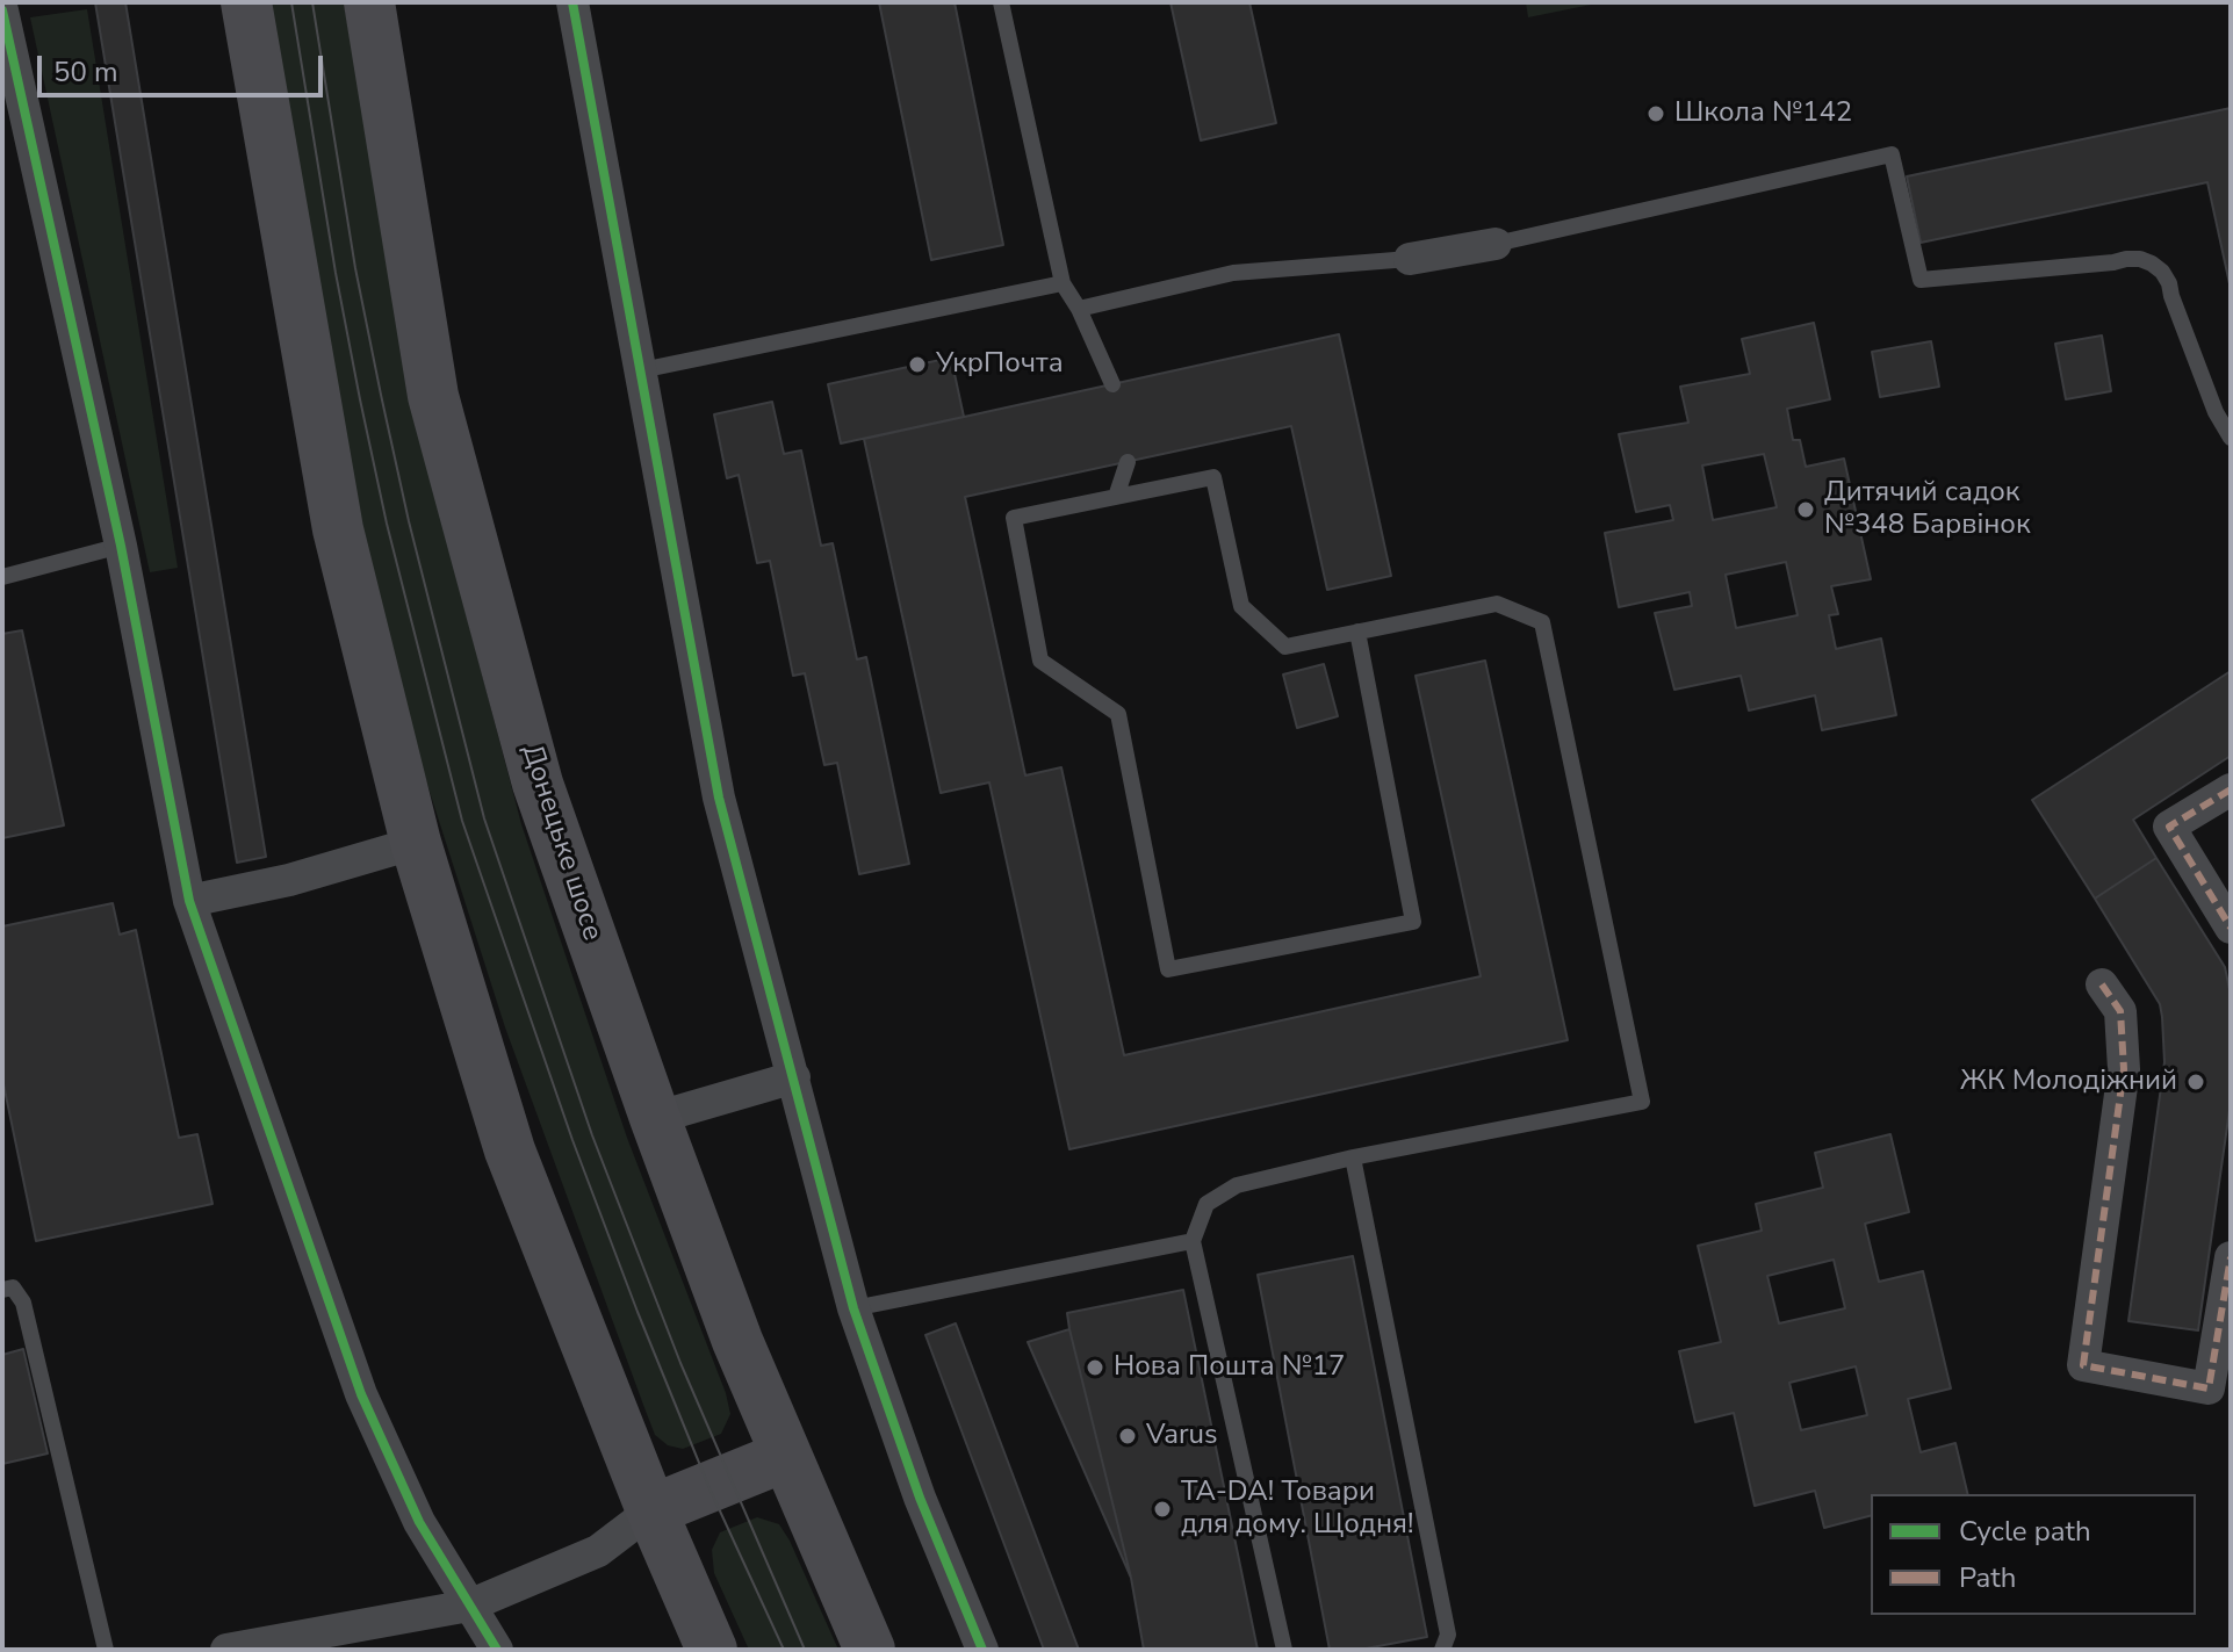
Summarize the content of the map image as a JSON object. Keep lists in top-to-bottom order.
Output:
{
  "streets": {
    "highway": ["Донецьке шосе"]
  },
  "places": [
    "Школа №142",
    "УкрПочта",
    "Дитячий садок №348 Барвінок",
    "ЖК Молодіжний",
    "Нова Пошта №17",
    "Varus",
    "TA-DA! Товари для дому. Щодня!"
  ],
  "legend": ["Cycle path", "Path"],
  "scale_bar": "50 m"
}
